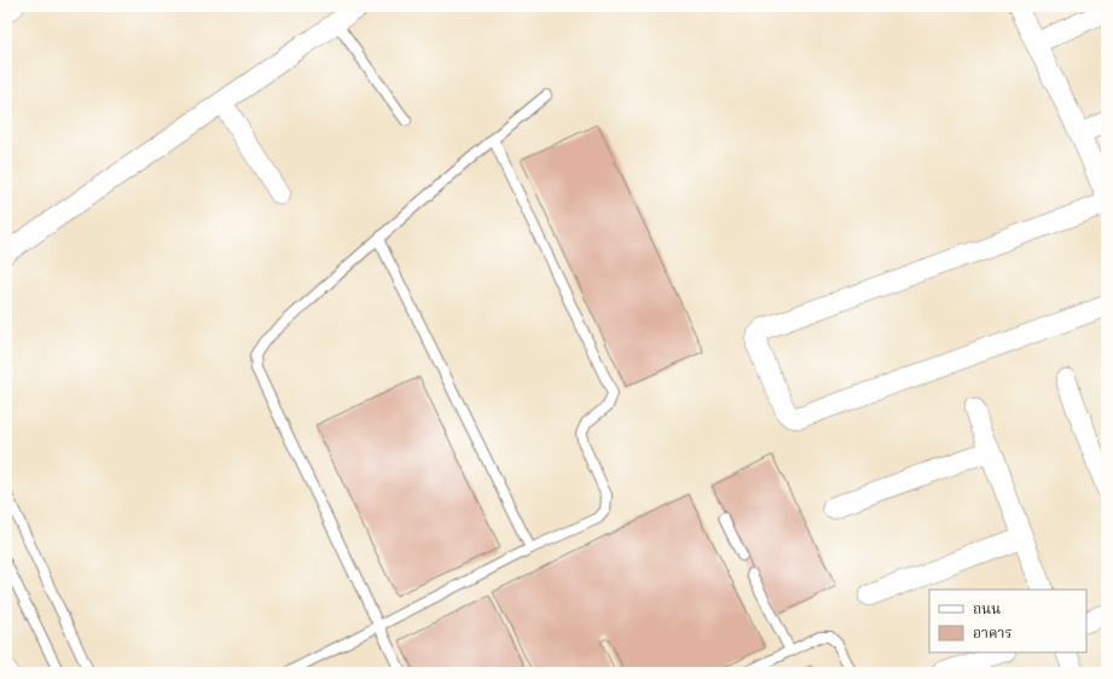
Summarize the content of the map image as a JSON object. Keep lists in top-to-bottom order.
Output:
{
  "legend": ["ถนน", "อาคาร"]
}
